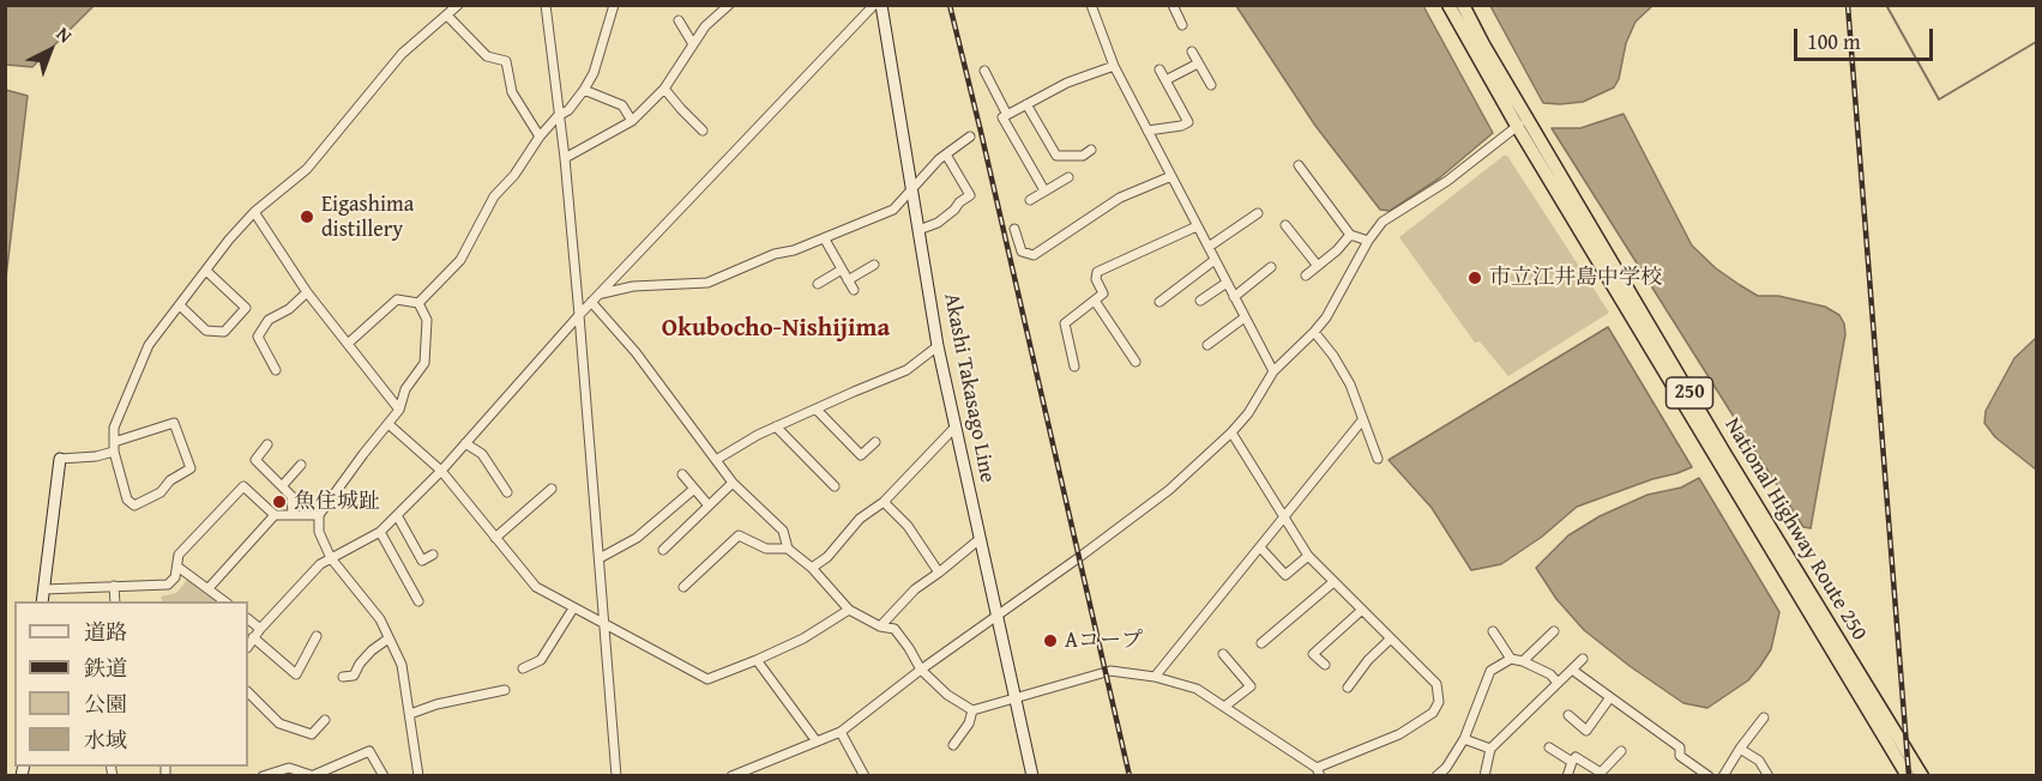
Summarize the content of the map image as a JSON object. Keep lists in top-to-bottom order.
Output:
{
  "streets": {
    "highway": ["250", "National Highway Route 250"],
    "main road": ["Akashi Takasago Line"]
  },
  "districts": ["Okubocho-Nishijima"],
  "places": [
    "Eigashima distillery",
    "市立江井島中学校",
    "魚住城趾",
    "Aコープ"
  ],
  "legend": [
    "道路",
    "鉄道",
    "公園",
    "水域"
  ],
  "scale_bar": "100 m",
  "north": "top right"
}
